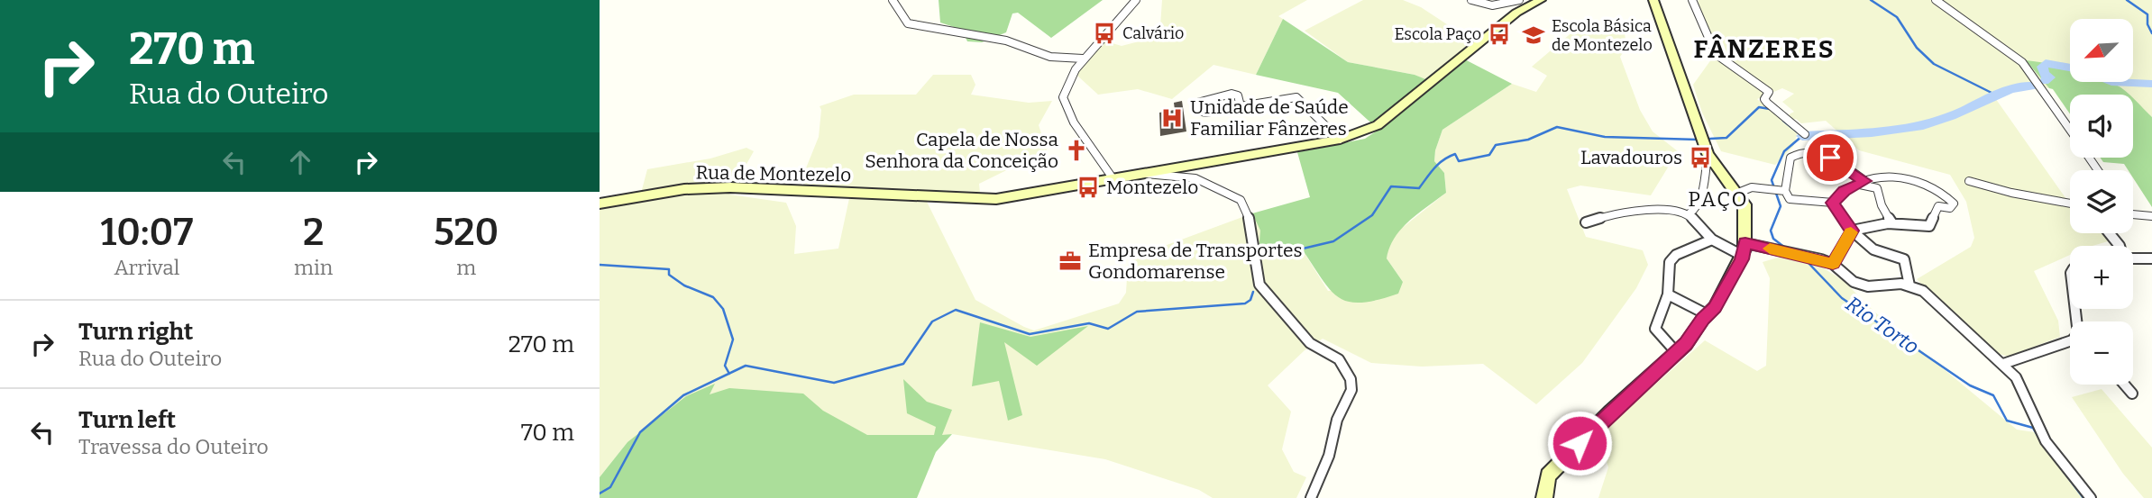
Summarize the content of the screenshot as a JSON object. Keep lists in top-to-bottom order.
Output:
{
  "streets": {
    "street": ["Rua de Montezelo"]
  },
  "districts": ["FÂNZERES", "PAÇO"],
  "water": ["Rio Torto"],
  "places": {
    "bus stop": [
      "Calvário",
      "Escola Paço",
      "Lavadouros",
      "Montezelo"
    ],
    "school or university": ["Escola Básica de Montezelo"],
    "hospital": ["Unidade de Saúde Familiar Fânzeres"],
    "church": ["Capela de Nossa Senhora da Conceição"],
    "office": ["Empresa de Transportes Gondomarense"]
  },
  "north": "bottom left",
  "page": {
    "turn": ["270 m", "Rua do Outeiro"],
    "map_buttons": ["+", "−"],
    "eta": [
      "10:07",
      "Arrival",
      "2",
      "min",
      "520",
      "m"
    ],
    "list": [
      {
        "name": "Turn right",
        "note": "Rua do Outeiro",
        "value": "270 m"
      },
      {
        "name": "Turn left",
        "note": "Travessa do Outeiro",
        "value": "70 m"
      }
    ]
  }
}
